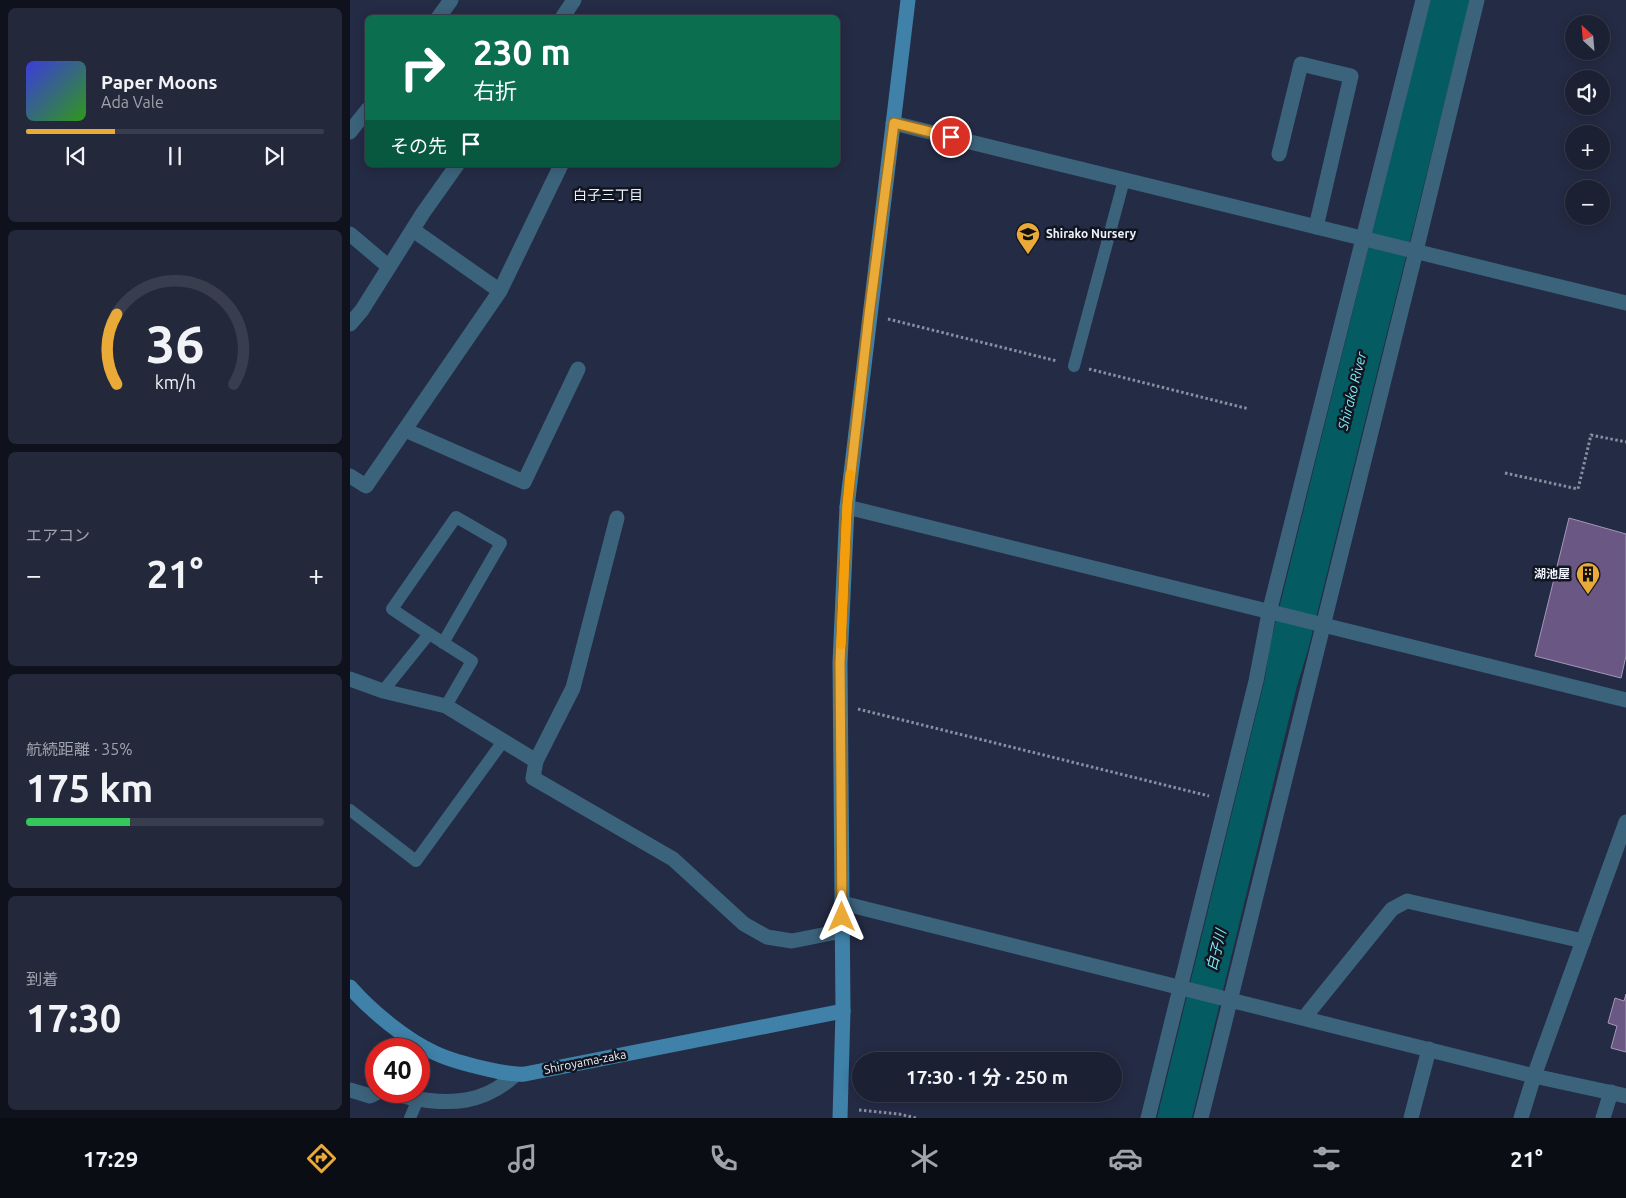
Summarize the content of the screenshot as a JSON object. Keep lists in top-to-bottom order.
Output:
{
  "streets": {
    "street": ["Shiroyama-zaka"]
  },
  "districts": ["白子三丁目"],
  "water": ["Shirako River", "白子川"],
  "places": {
    "school or university": ["Shirako Nursery"],
    "building": ["湖池屋"]
  },
  "north": "top left",
  "page": {
    "map_buttons": ["+", "−"],
    "turn": ["230 m", "右折"],
    "song": ["Paper Moons", "Ada Vale"],
    "then": "その先",
    "tile": [
      "エアコン",
      ["航続距離 · 35%", "175 km"],
      ["到着", "17:30"]
    ],
    "heat": ["−", "21°", "+"],
    "limit": "40",
    "trip": "17:30 · 1 分 · 250 m",
    "tabs": ["17:29", "21°"],
    "gauge": ["36", "km/h"]
  }
}
